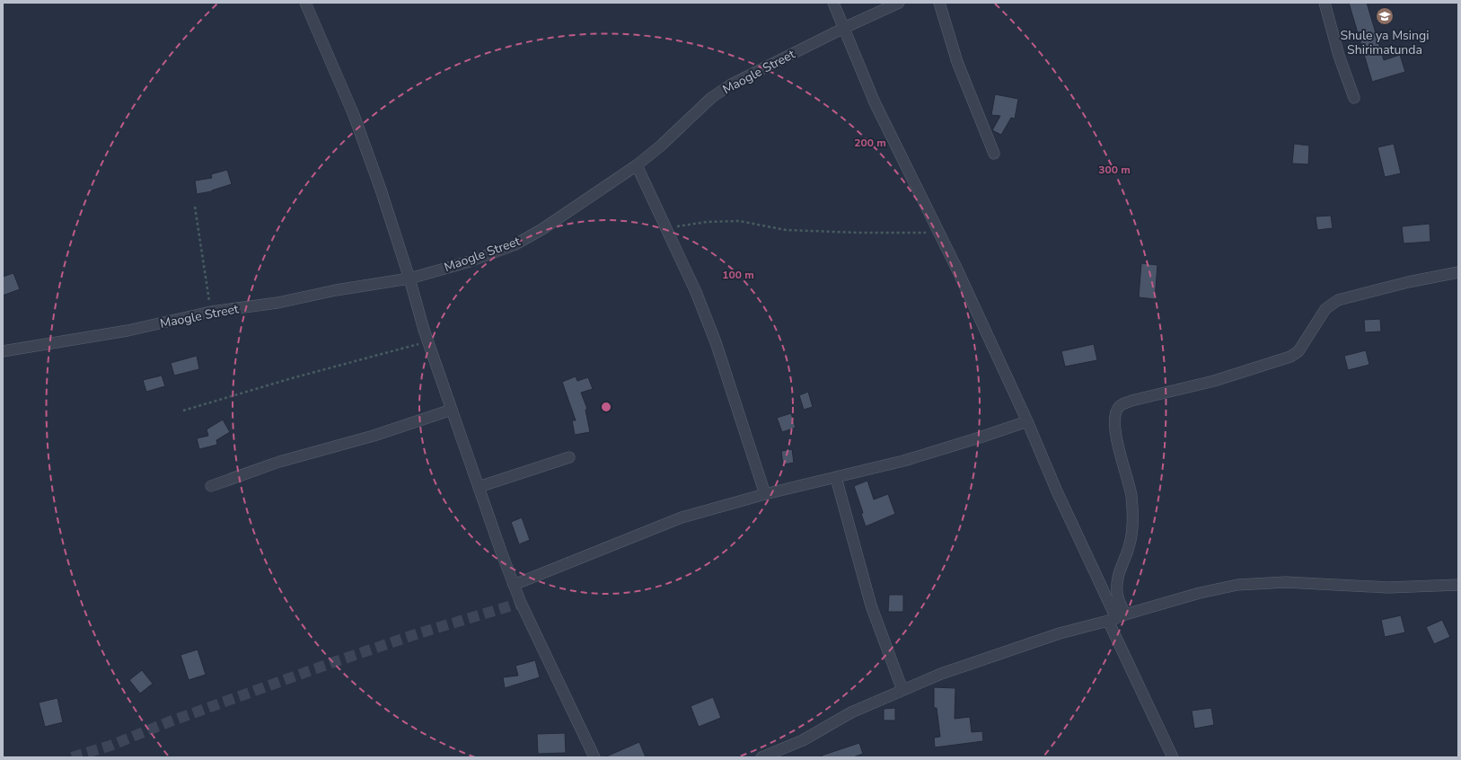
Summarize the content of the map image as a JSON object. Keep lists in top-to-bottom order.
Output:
{
  "streets": {
    "street": ["Maogle Street"]
  },
  "places": {
    "school or university": ["Shule ya Msingi Shirimatunda"]
  },
  "rings": ["200 m", "300 m", "100 m"]
}
